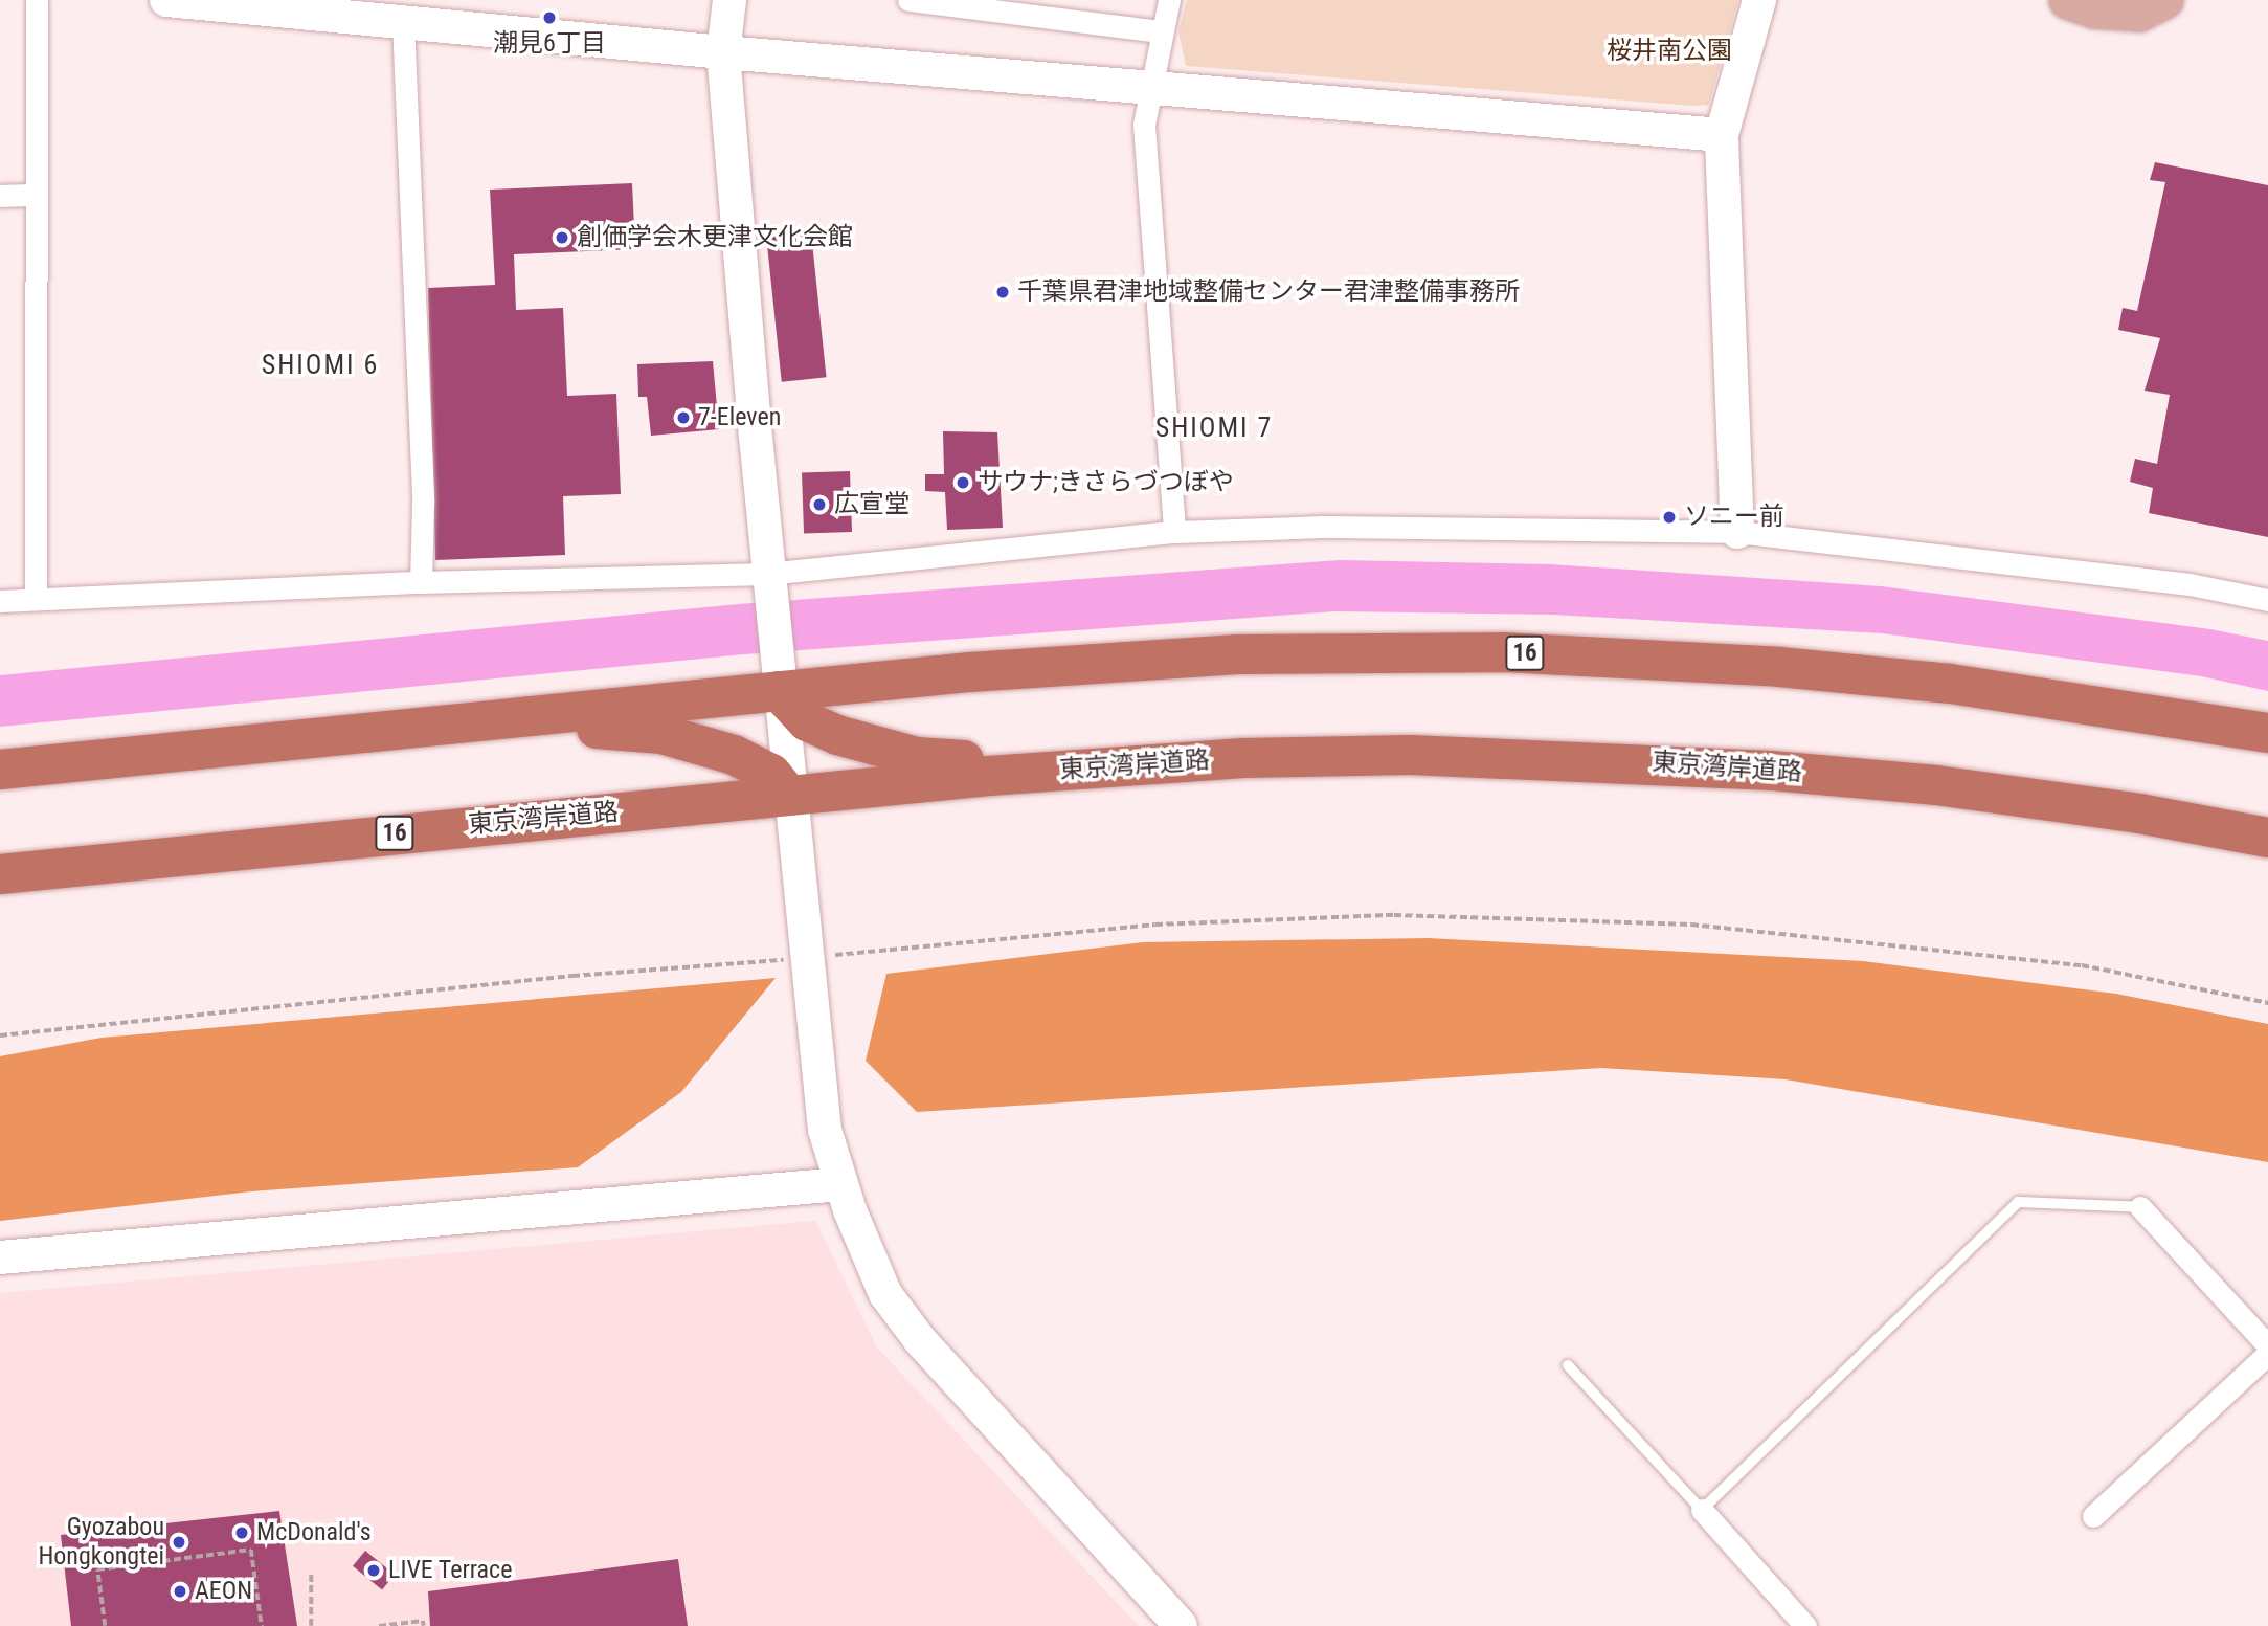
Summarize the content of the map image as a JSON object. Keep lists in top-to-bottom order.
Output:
{
  "streets": {
    "highway": ["16", "東京湾岸道路"]
  },
  "districts": ["SHIOMI 6", "SHIOMI 7"],
  "parks": ["桜井南公園"],
  "places": [
    "潮見6丁目",
    "創価学会木更津文化会館",
    "千葉県君津地域整備センター君津整備事務所",
    "7-Eleven",
    "サウナ;きさらづつぼや",
    "広宣堂",
    "ソニー前",
    "McDonald's",
    "Gyozabou Hongkongtei",
    "LIVE Terrace",
    "AEON"
  ]
}
